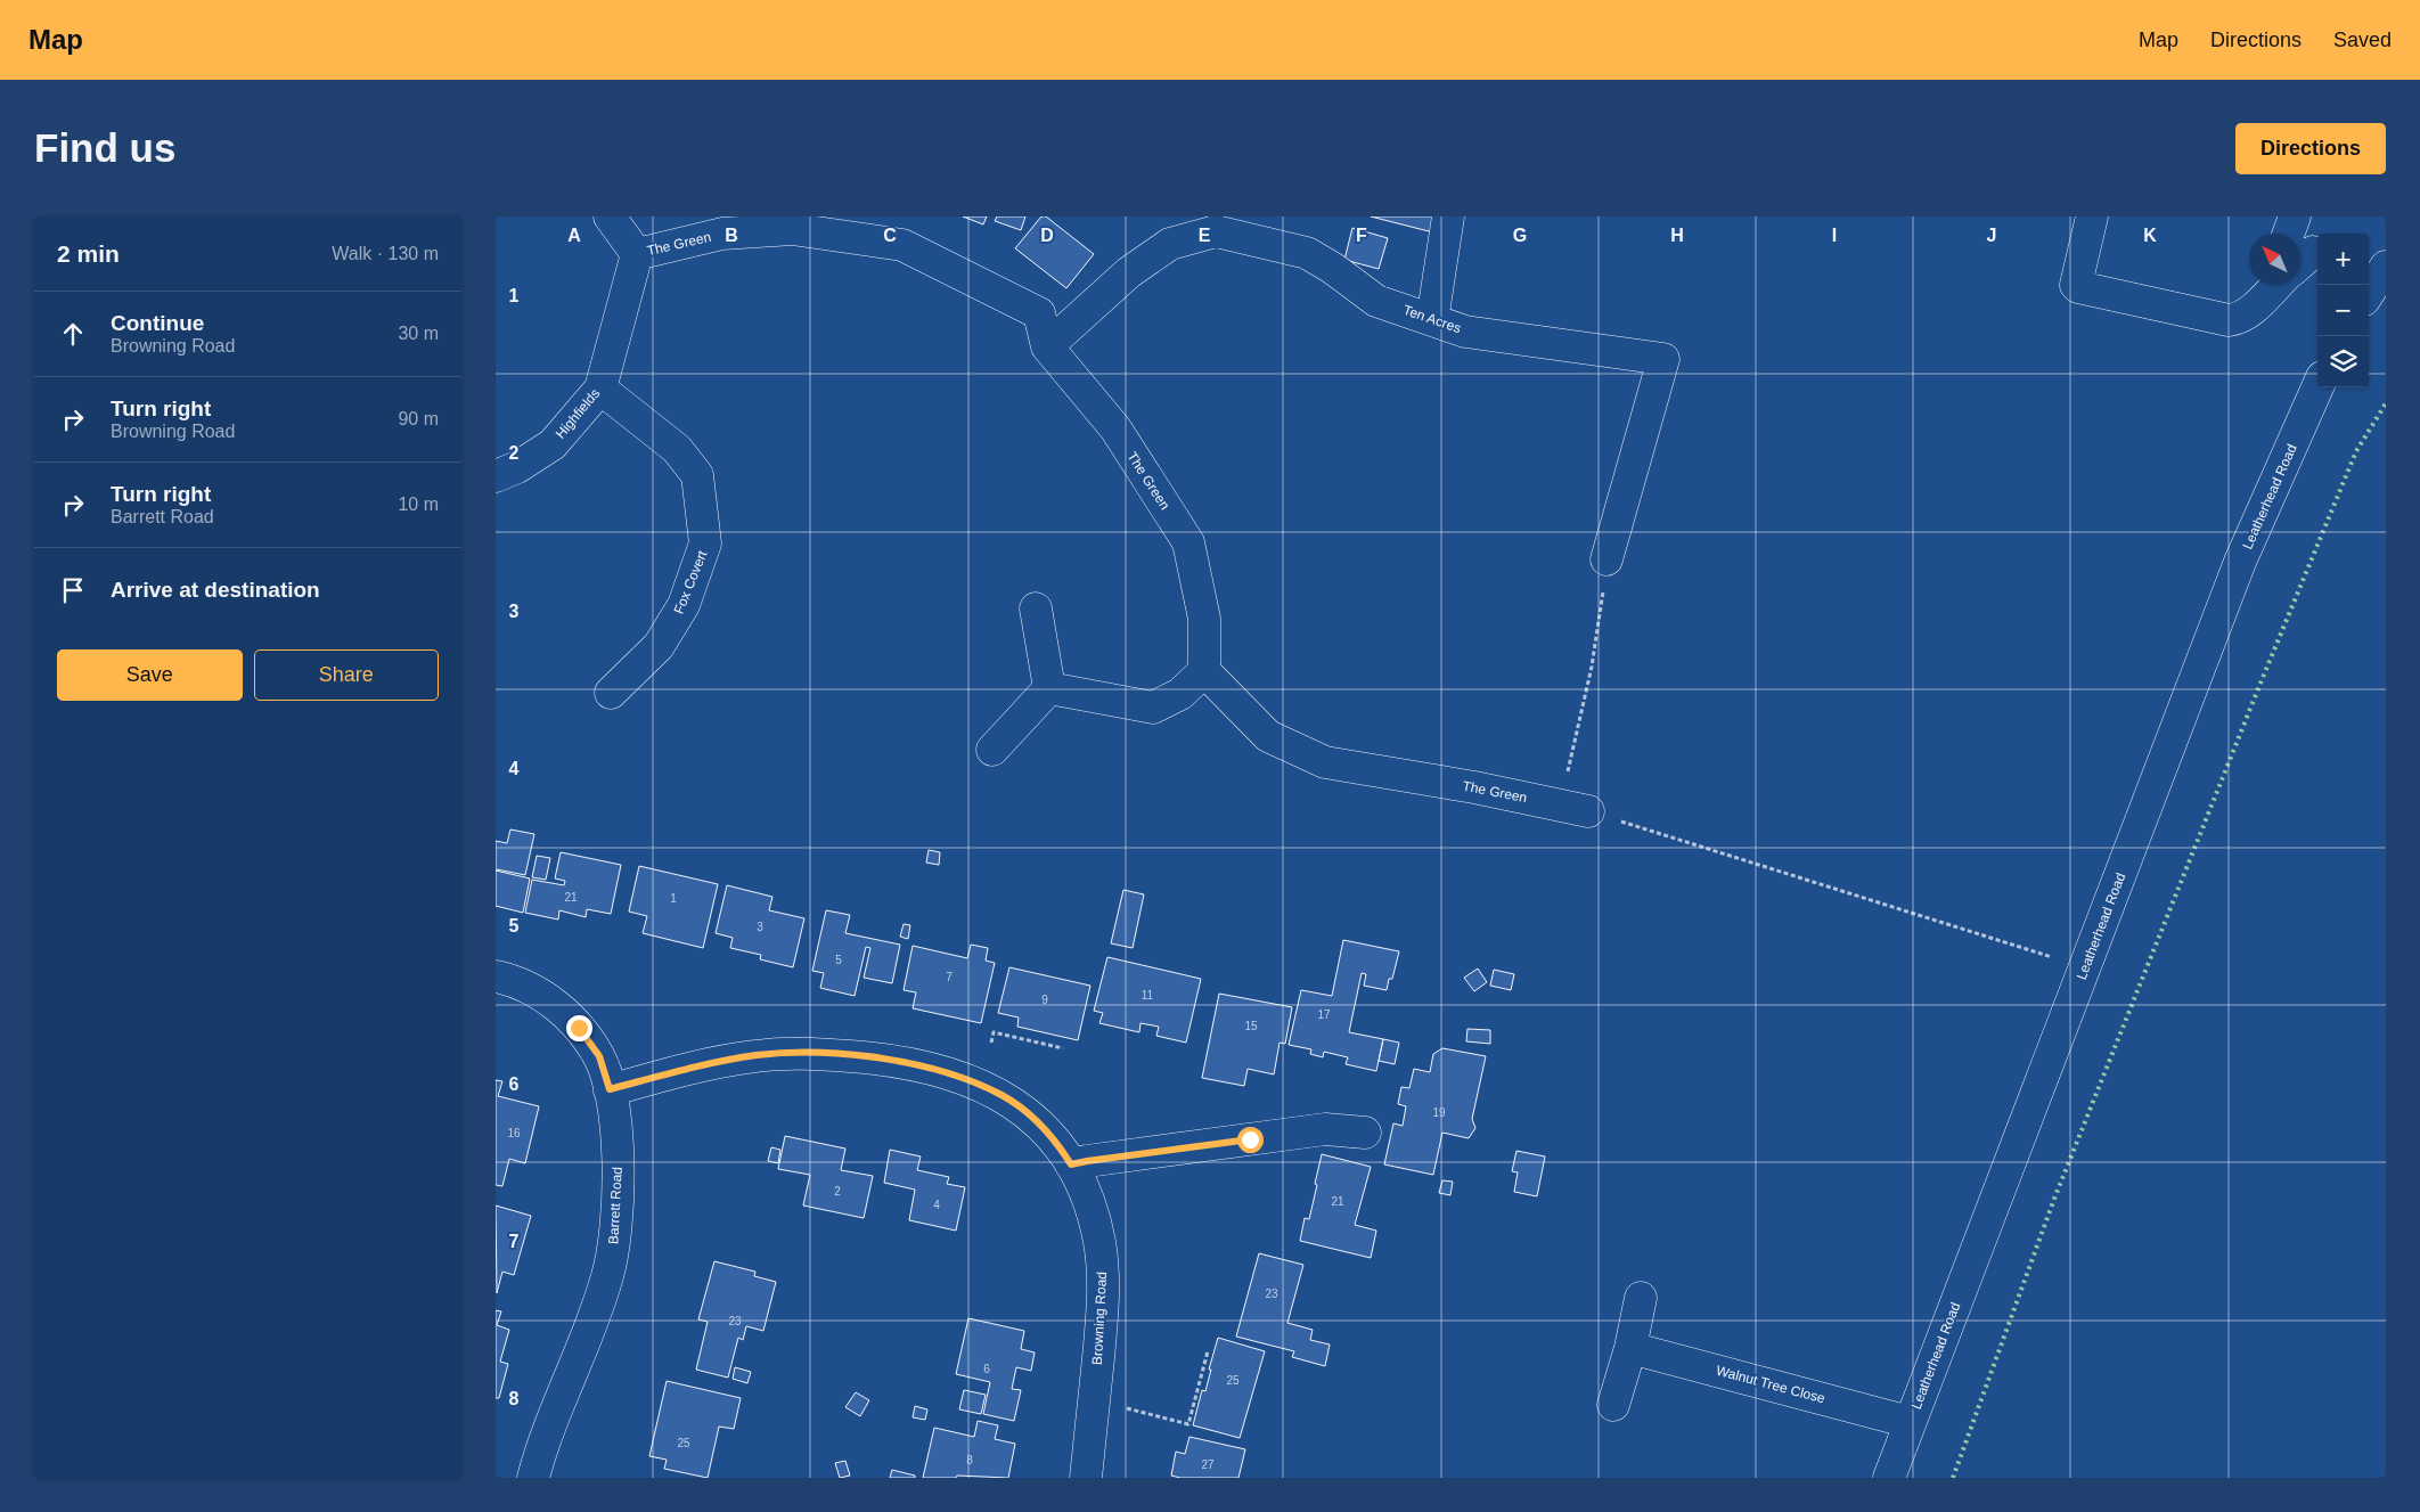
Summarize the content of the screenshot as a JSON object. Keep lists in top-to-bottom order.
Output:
{
  "streets": {
    "street": [
      "The Green",
      "Ten Acres",
      "Highfields",
      "Leatherhead Road",
      "Fox Covert",
      "Barrett Road",
      "Browning Road",
      "Walnut Tree Close"
    ]
  },
  "crossings": [
    ["The Green", "Ten Acres"],
    ["The Green", "Highfields"],
    ["Highfields", "Fox Covert"],
    ["Leatherhead Road", "Walnut Tree Close"],
    ["Barrett Road", "Browning Road"]
  ],
  "house_numbers": [
    "21",
    "1",
    "3",
    "5",
    "7",
    "11",
    "9",
    "17",
    "15",
    "19",
    "16",
    "2",
    "21",
    "4",
    "23",
    "23",
    "6",
    "25",
    "25",
    "8",
    "27"
  ],
  "north": "top left",
  "page": {
    "header": "Map",
    "nav": ["Map", "Directions", "Saved"],
    "buttons": [
      "Directions",
      ["Save", "Share"]
    ],
    "title": "Find us",
    "heading": ["2 min", "Walk · 130 m"],
    "map_buttons": ["+", "−"],
    "list": [
      ["Continue", "Browning Road", "30 m"],
      ["Turn right", "Browning Road", "90 m"],
      ["Turn right", "Barrett Road", "10 m"],
      "Arrive at destination"
    ]
  },
  "grid": {
    "columns": [
      "A",
      "B",
      "C",
      "D",
      "E",
      "F",
      "G",
      "H",
      "I",
      "J",
      "K"
    ],
    "rows": [
      "1",
      "2",
      "3",
      "4",
      "5",
      "6",
      "7",
      "8"
    ]
  }
}
